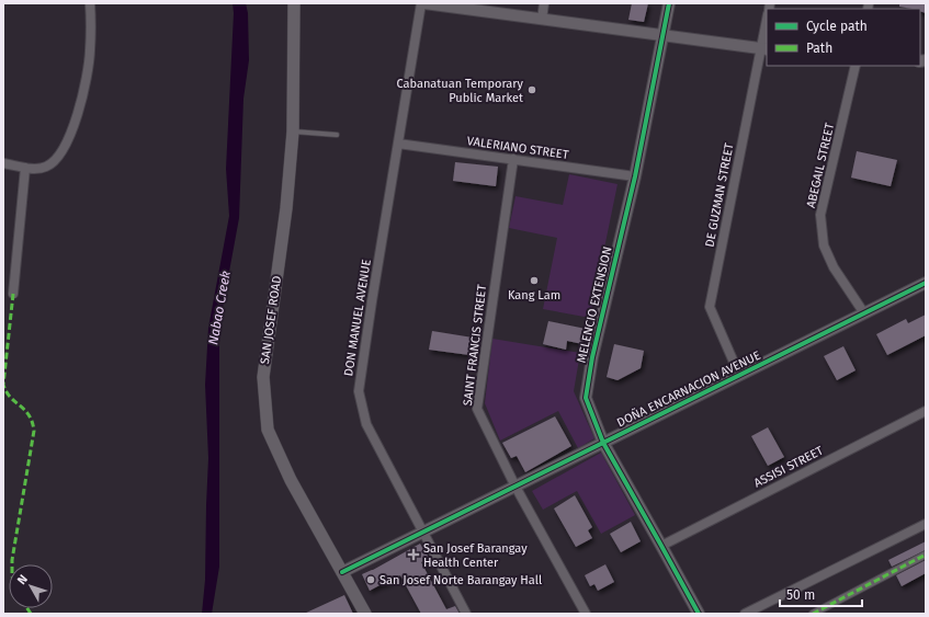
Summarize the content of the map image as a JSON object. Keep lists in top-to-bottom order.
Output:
{
  "streets": {
    "main road": ["SAN JOSEF ROAD"],
    "street": [
      "VALERIANO STREET",
      "ABEGAIL STREET",
      "DE GUZMAN STREET",
      "MELENCIO EXTENSION",
      "DON MANUEL AVENUE",
      "SAINT FRANCIS STREET",
      "DOÑA ENCARNACION AVENUE",
      "ASSISI STREET"
    ]
  },
  "crossings": [
    ["VALERIANO STREET", "MELENCIO EXTENSION"],
    ["VALERIANO STREET", "DON MANUEL AVENUE"],
    ["VALERIANO STREET", "SAINT FRANCIS STREET"],
    ["ABEGAIL STREET", "DOÑA ENCARNACION AVENUE"],
    ["DE GUZMAN STREET", "DOÑA ENCARNACION AVENUE"],
    ["MELENCIO EXTENSION", "DOÑA ENCARNACION AVENUE"],
    ["MELENCIO EXTENSION", "ASSISI STREET"],
    ["DON MANUEL AVENUE", "DOÑA ENCARNACION AVENUE"],
    ["SAN JOSEF ROAD", "DOÑA ENCARNACION AVENUE"],
    ["SAINT FRANCIS STREET", "DOÑA ENCARNACION AVENUE"]
  ],
  "water": ["Nabao Creek"],
  "places": {
    "other": ["Cabanatuan Temporary Public Market", "Kang Lam", "San Josef Norte Barangay Hall"],
    "health": ["San Josef Barangay Health Center"]
  },
  "legend": ["Cycle path", "Path"],
  "scale_bar": "50 m",
  "north": "top left"
}
